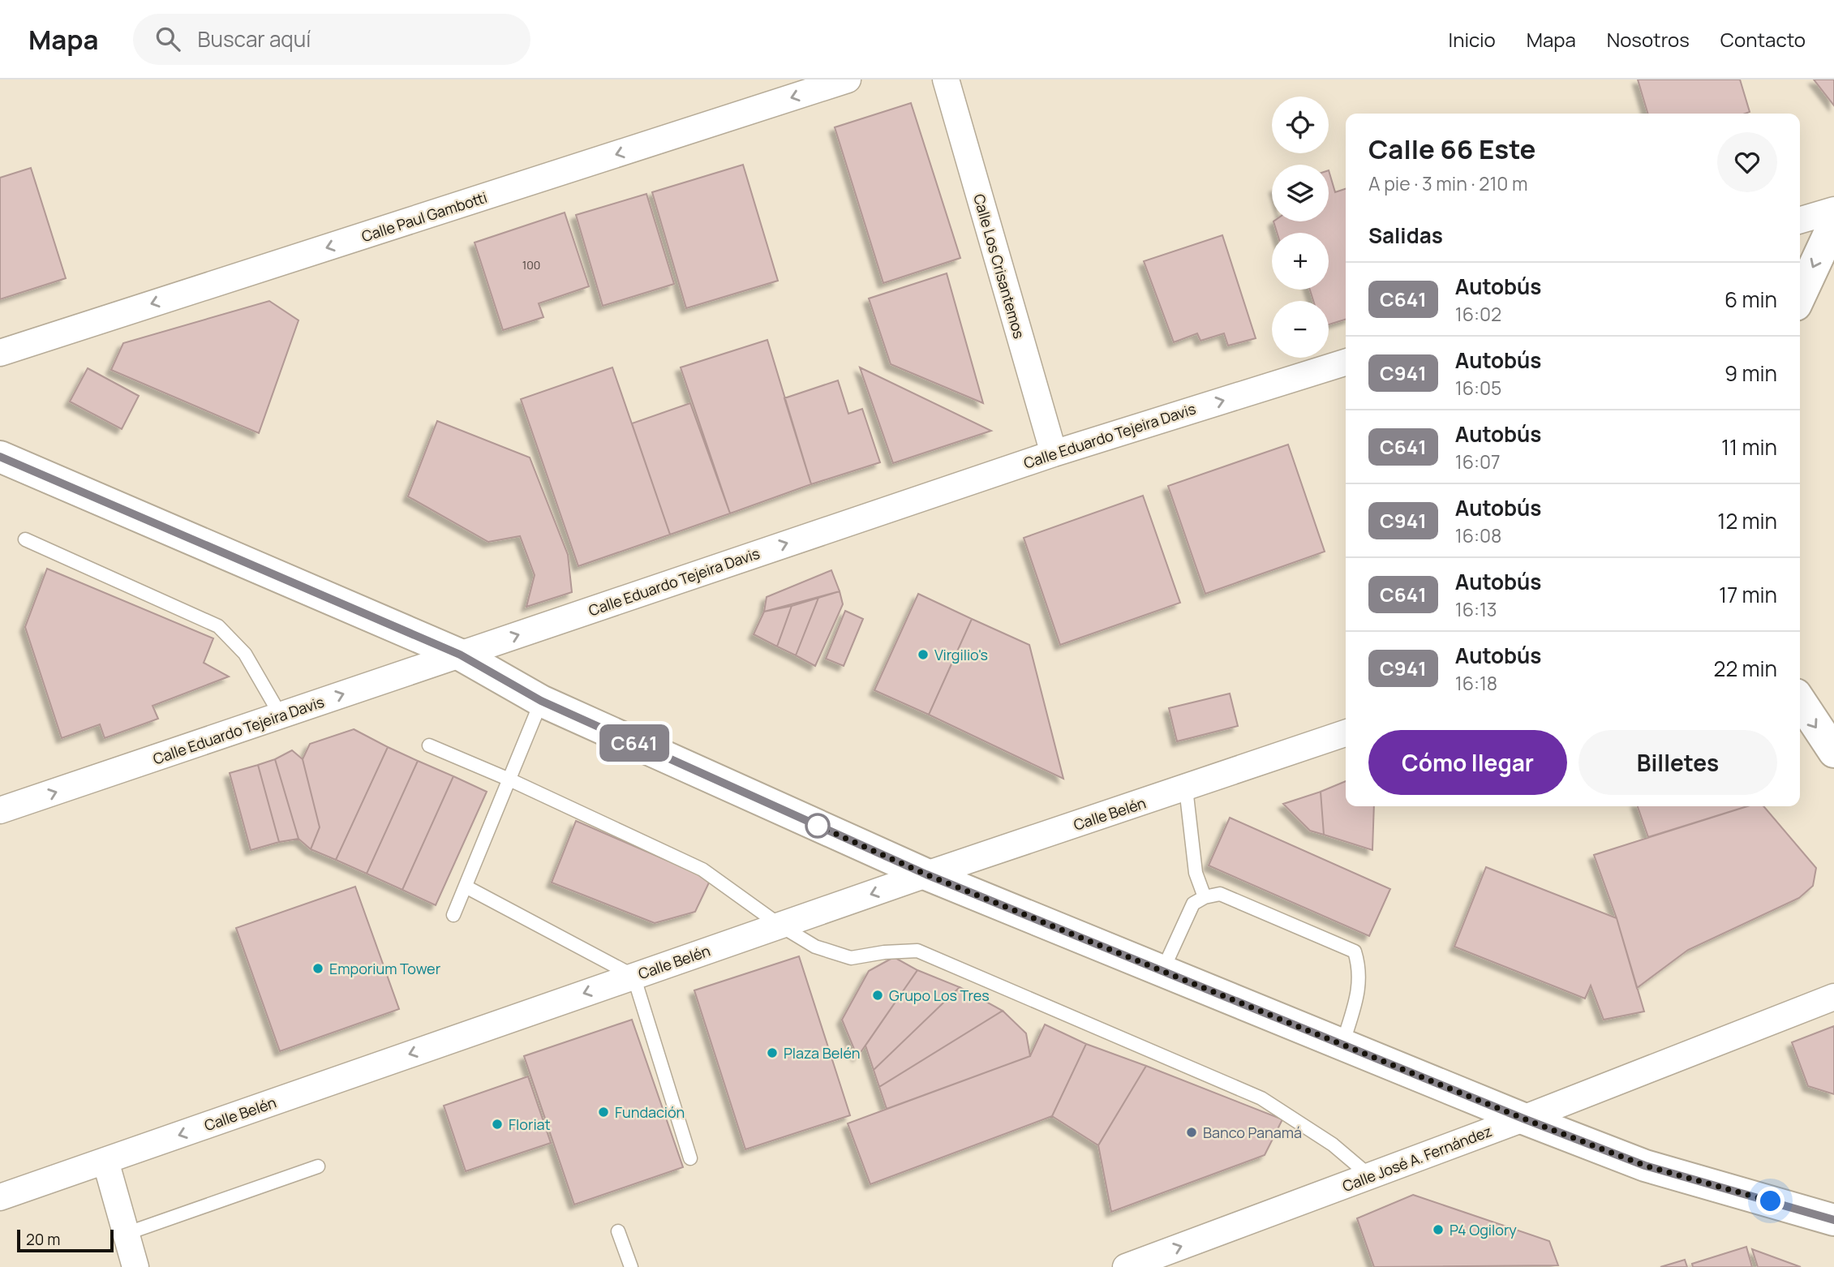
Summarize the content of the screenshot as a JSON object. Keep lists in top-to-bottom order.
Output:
{
  "streets": {
    "street": [
      "Calle Paul Gambotti",
      "Calle Los Crisantemos",
      "Calle Eduardo Tejeira Davis",
      "Calle Belén",
      "Calle José A. Fernández"
    ]
  },
  "crossings": [
    ["Calle Los Crisantemos", "Calle Eduardo Tejeira Davis"]
  ],
  "one_way": ["Calle Paul Gambotti", "Calle Eduardo Tejeira Davis", "Calle Belén"],
  "places": [
    "Virgilio's",
    "Emporium Tower",
    "Grupo Los Tres",
    "Plaza Belén",
    "Fundación",
    "Floriat",
    "Banco Panamá",
    "P4 Ogilory"
  ],
  "lines": ["bus line C641"],
  "house_numbers": ["100"],
  "scale_bar": "20 m",
  "page": {
    "header": "Mapa",
    "search": "Buscar aquí",
    "nav": [
      "Inicio",
      "Mapa",
      "Nosotros",
      "Contacto"
    ],
    "on_map": "C641",
    "map_buttons": ["+", "−"],
    "heading": [
      ["Calle 66 Este", "A pie · 3 min · 210 m"],
      "Salidas"
    ],
    "list": [
      {
        "mark": "C641",
        "name": "Autobús",
        "note": "16:02",
        "value": "6 min"
      },
      {
        "mark": "C941",
        "name": "Autobús",
        "note": "16:05",
        "value": "9 min"
      },
      {
        "mark": "C641",
        "name": "Autobús",
        "note": "16:07",
        "value": "11 min"
      },
      {
        "mark": "C941",
        "name": "Autobús",
        "note": "16:08",
        "value": "12 min"
      },
      {
        "mark": "C641",
        "name": "Autobús",
        "note": "16:13",
        "value": "17 min"
      },
      {
        "mark": "C941",
        "name": "Autobús",
        "note": "16:18",
        "value": "22 min"
      }
    ],
    "buttons": ["Cómo llegar", "Billetes"],
    "scale": "20 m"
  }
}
